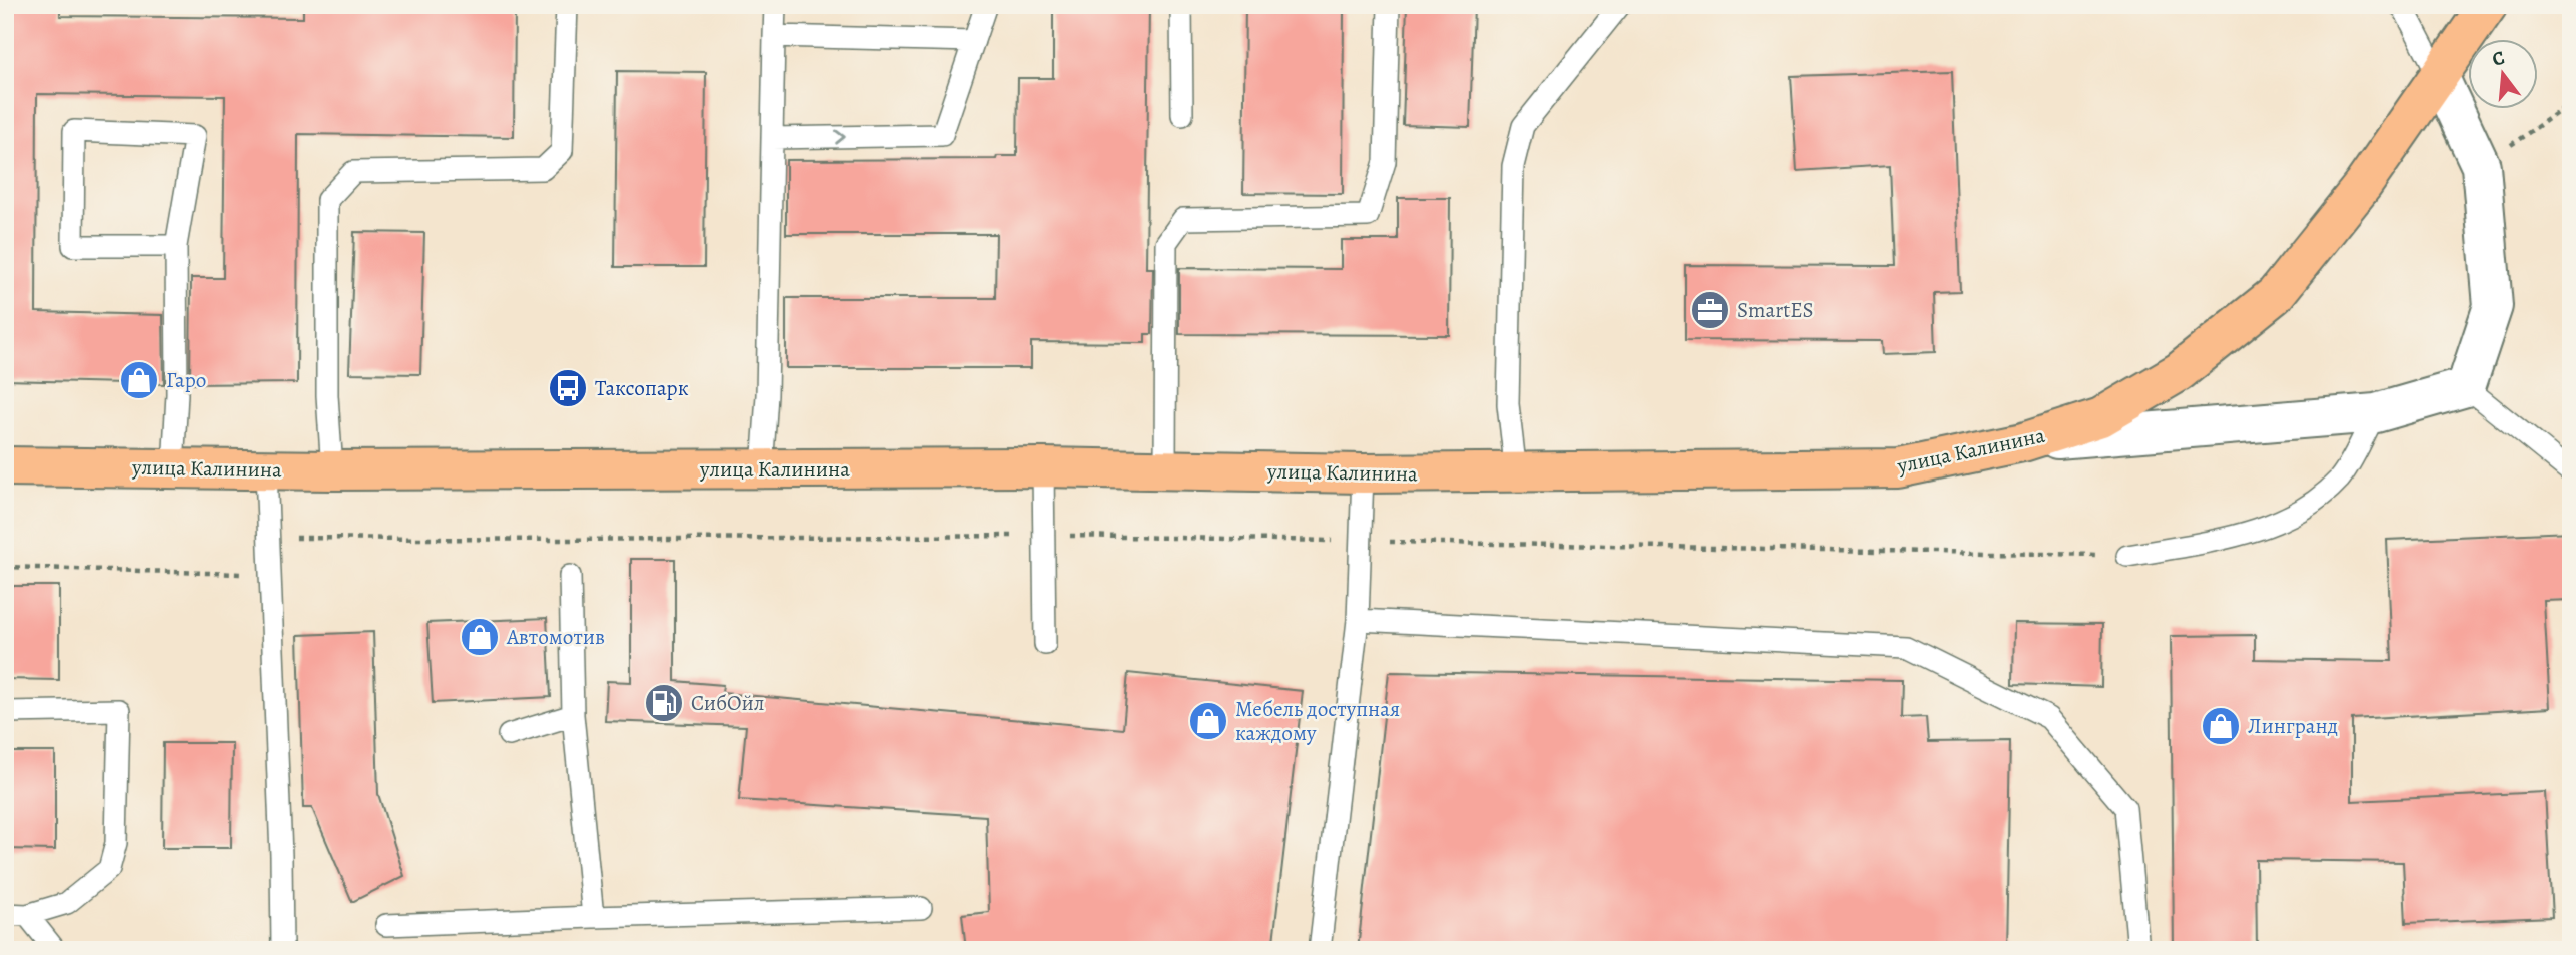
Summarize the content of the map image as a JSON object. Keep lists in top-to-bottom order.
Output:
{
  "streets": {
    "main road": ["улица Калинина"]
  },
  "places": {
    "office": ["SmartES"],
    "shop": [
      "Гаро",
      "Автомотив",
      "Мебель доступная каждому",
      "Лингранд"
    ],
    "bus stop": ["Таксопарк"],
    "fuel station": ["СибОйл"]
  },
  "north": "top"
}
